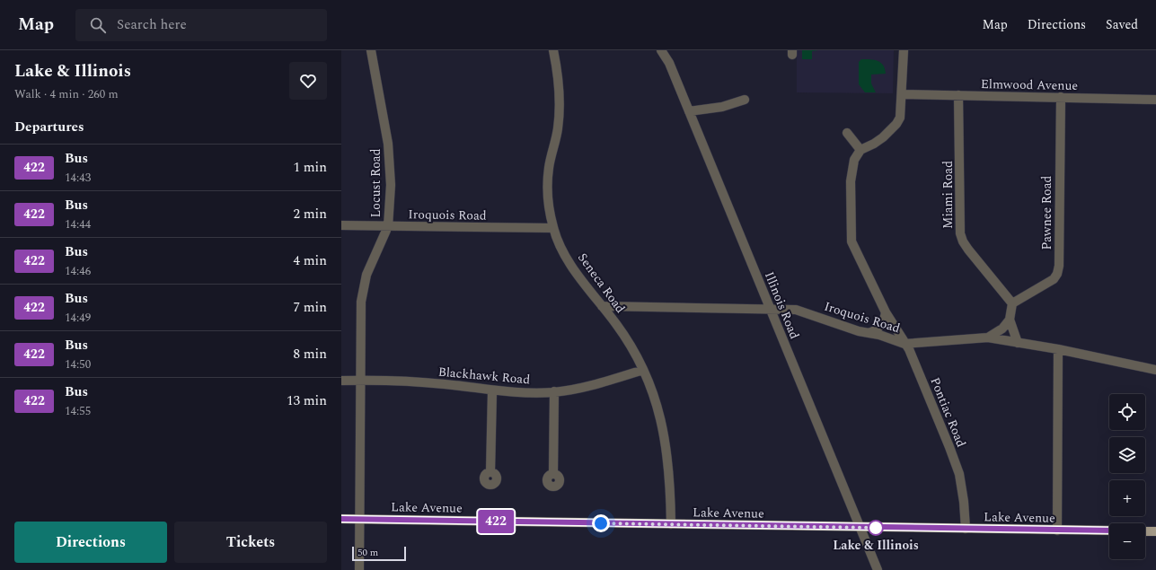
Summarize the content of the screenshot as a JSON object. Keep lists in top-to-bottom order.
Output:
{
  "streets": {
    "main road": ["Lake Avenue"],
    "street": [
      "Elmwood Avenue",
      "Locust Road",
      "Miami Road",
      "Pawnee Road",
      "Iroquois Road",
      "Seneca Road",
      "Illinois Road",
      "Blackhawk Road",
      "Pontiac Road"
    ]
  },
  "crossings": [
    ["Elmwood Avenue", "Miami Road"],
    ["Elmwood Avenue", "Pawnee Road"],
    ["Locust Road", "Iroquois Road"],
    ["Locust Road", "Blackhawk Road"],
    ["Locust Road", "Lake Avenue"],
    ["Miami Road", "Pawnee Road"],
    ["Iroquois Road", "Seneca Road"],
    ["Iroquois Road", "Illinois Road"],
    ["Iroquois Road", "Pontiac Road"],
    ["Seneca Road", "Blackhawk Road"],
    ["Seneca Road", "Lake Avenue"],
    ["Illinois Road", "Lake Avenue"],
    ["Pontiac Road", "Lake Avenue"]
  ],
  "places": ["Lake & Illinois"],
  "lines": ["bus line 422"],
  "scale_bar": "50 m",
  "page": {
    "header": "Map",
    "search": "Search here",
    "nav": ["Map", "Directions", "Saved"],
    "heading": [
      ["Lake & Illinois", "Walk · 4 min · 260 m"],
      "Departures"
    ],
    "on_map": "422",
    "list": [
      {
        "mark": "422",
        "name": "Bus",
        "note": "14:43",
        "value": "1 min"
      },
      {
        "mark": "422",
        "name": "Bus",
        "note": "14:44",
        "value": "2 min"
      },
      {
        "mark": "422",
        "name": "Bus",
        "note": "14:46",
        "value": "4 min"
      },
      {
        "mark": "422",
        "name": "Bus",
        "note": "14:49",
        "value": "7 min"
      },
      {
        "mark": "422",
        "name": "Bus",
        "note": "14:50",
        "value": "8 min"
      },
      {
        "mark": "422",
        "name": "Bus",
        "note": "14:55",
        "value": "13 min"
      }
    ],
    "map_buttons": ["+", "−"],
    "buttons": ["Directions", "Tickets"],
    "scale": "50 m"
  }
}
